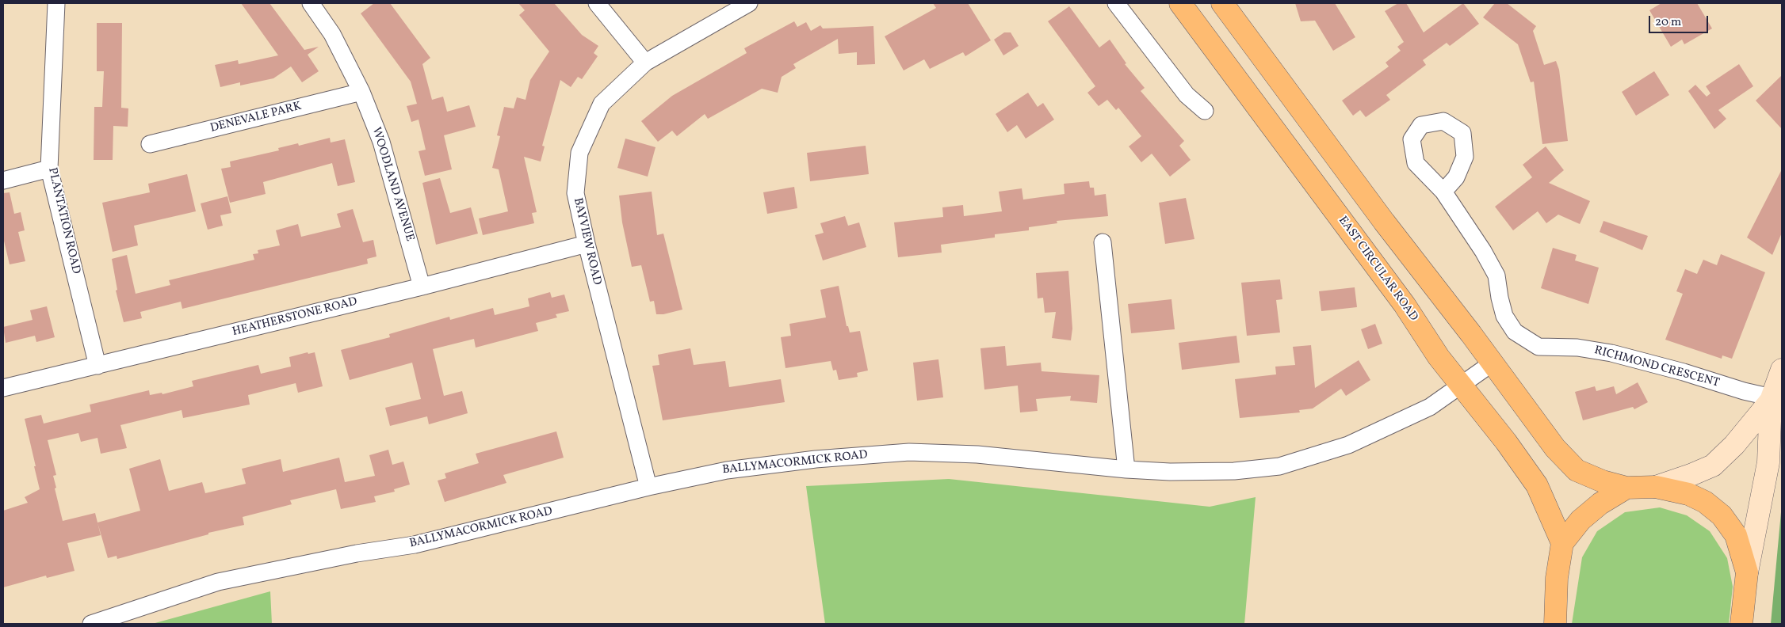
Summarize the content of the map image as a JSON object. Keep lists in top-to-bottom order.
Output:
{
  "streets": {
    "highway": ["EAST CIRCULAR ROAD"],
    "street": [
      "DENEVALE PARK",
      "WOODLAND AVENUE",
      "PLANTATION ROAD",
      "BAYVIEW ROAD",
      "HEATHERSTONE ROAD",
      "RICHMOND CRESCENT",
      "BALLYMACORMICK ROAD"
    ]
  },
  "crossings": [
    ["DENEVALE PARK", "WOODLAND AVENUE"],
    ["WOODLAND AVENUE", "HEATHERSTONE ROAD"],
    ["PLANTATION ROAD", "HEATHERSTONE ROAD"],
    ["BAYVIEW ROAD", "HEATHERSTONE ROAD"],
    ["BAYVIEW ROAD", "BALLYMACORMICK ROAD"],
    ["EAST CIRCULAR ROAD", "BALLYMACORMICK ROAD"]
  ],
  "scale_bar": "20 m"
}
